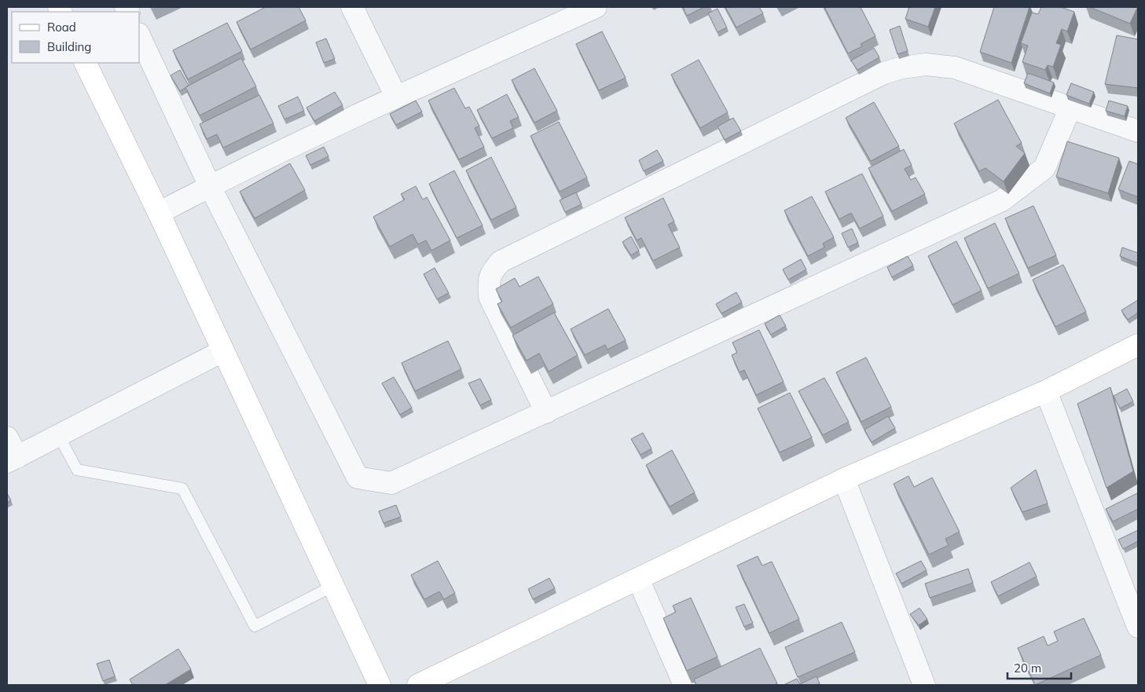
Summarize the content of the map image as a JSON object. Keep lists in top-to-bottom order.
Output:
{
  "legend": ["Road", "Building"],
  "scale_bar": "20 m"
}
